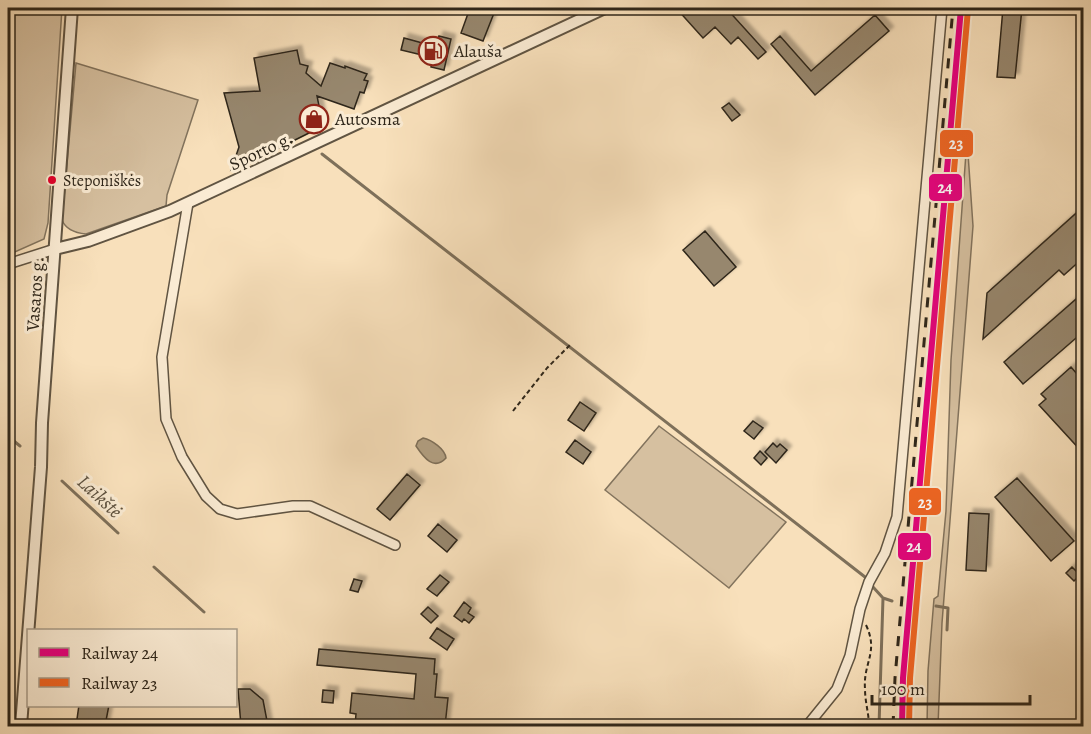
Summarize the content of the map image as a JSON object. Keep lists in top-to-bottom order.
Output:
{
  "streets": {
    "street": ["Sporto g.", "Vasaros g."]
  },
  "crossings": [
    ["Sporto g.", "Vasaros g."]
  ],
  "water": ["Laikštė"],
  "places": {
    "fuel station": ["Alauša"],
    "shop": ["Autosma"],
    "other": ["Steponiškės"]
  },
  "lines": ["rail line 24", "rail line 23"],
  "legend": ["Railway 24", "Railway 23"],
  "scale_bar": "100 m"
}
